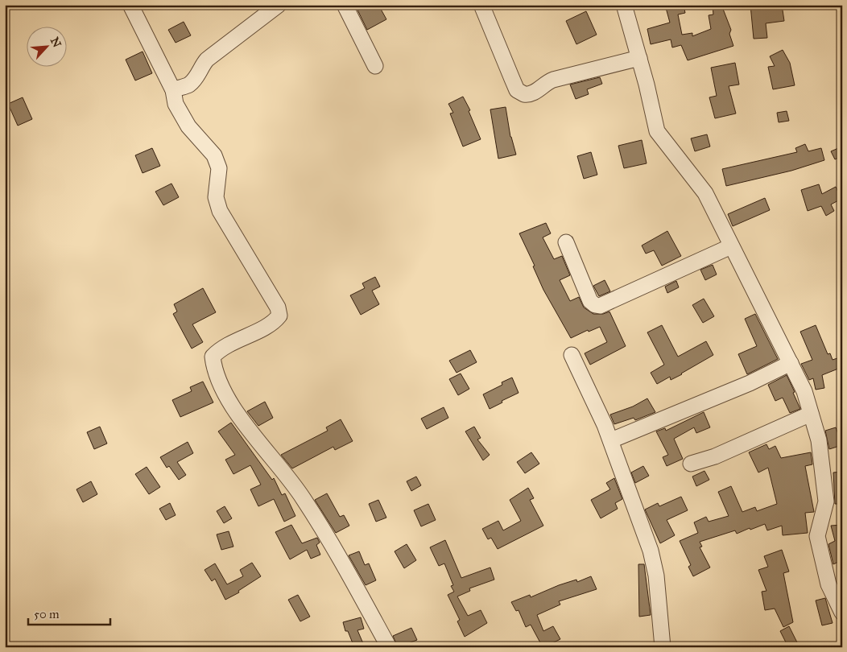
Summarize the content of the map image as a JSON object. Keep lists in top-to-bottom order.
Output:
{
  "scale_bar": "50 m",
  "north": "top right"
}
